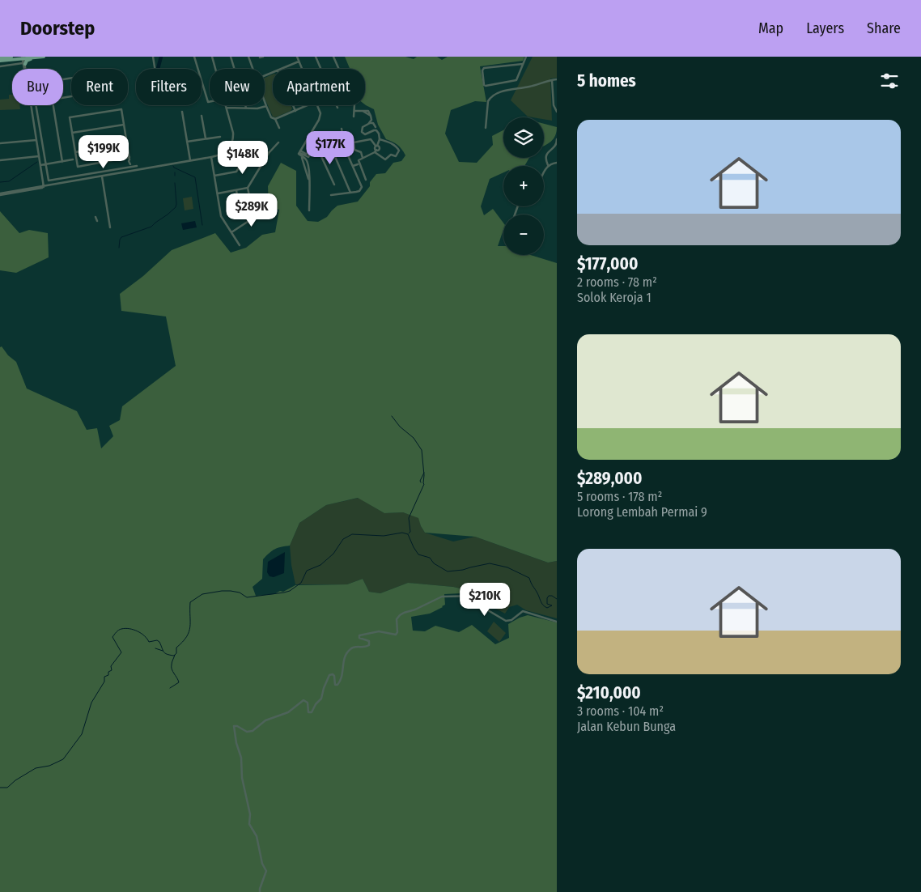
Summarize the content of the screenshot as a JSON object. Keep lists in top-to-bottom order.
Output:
{
  "page": {
    "header": "Doorstep",
    "nav": ["Map", "Layers", "Share"],
    "heading": "5 homes",
    "chip": [
      "Buy",
      "Rent",
      "Filters",
      "New",
      "Apartment"
    ],
    "list": [
      {
        "name": "$177,000",
        "note": "2 rooms · 78 m² · Solok Keroja 1"
      },
      {
        "name": "$289,000",
        "note": "5 rooms · 178 m² · Lorong Lembah Permai 9"
      },
      {
        "name": "$210,000",
        "note": "3 rooms · 104 m² · Jalan Kebun Bunga"
      }
    ],
    "map_buttons": ["+", "−"],
    "price": [
      "$177K",
      "$199K",
      "$148K",
      "$289K",
      "$210K"
    ]
  }
}
